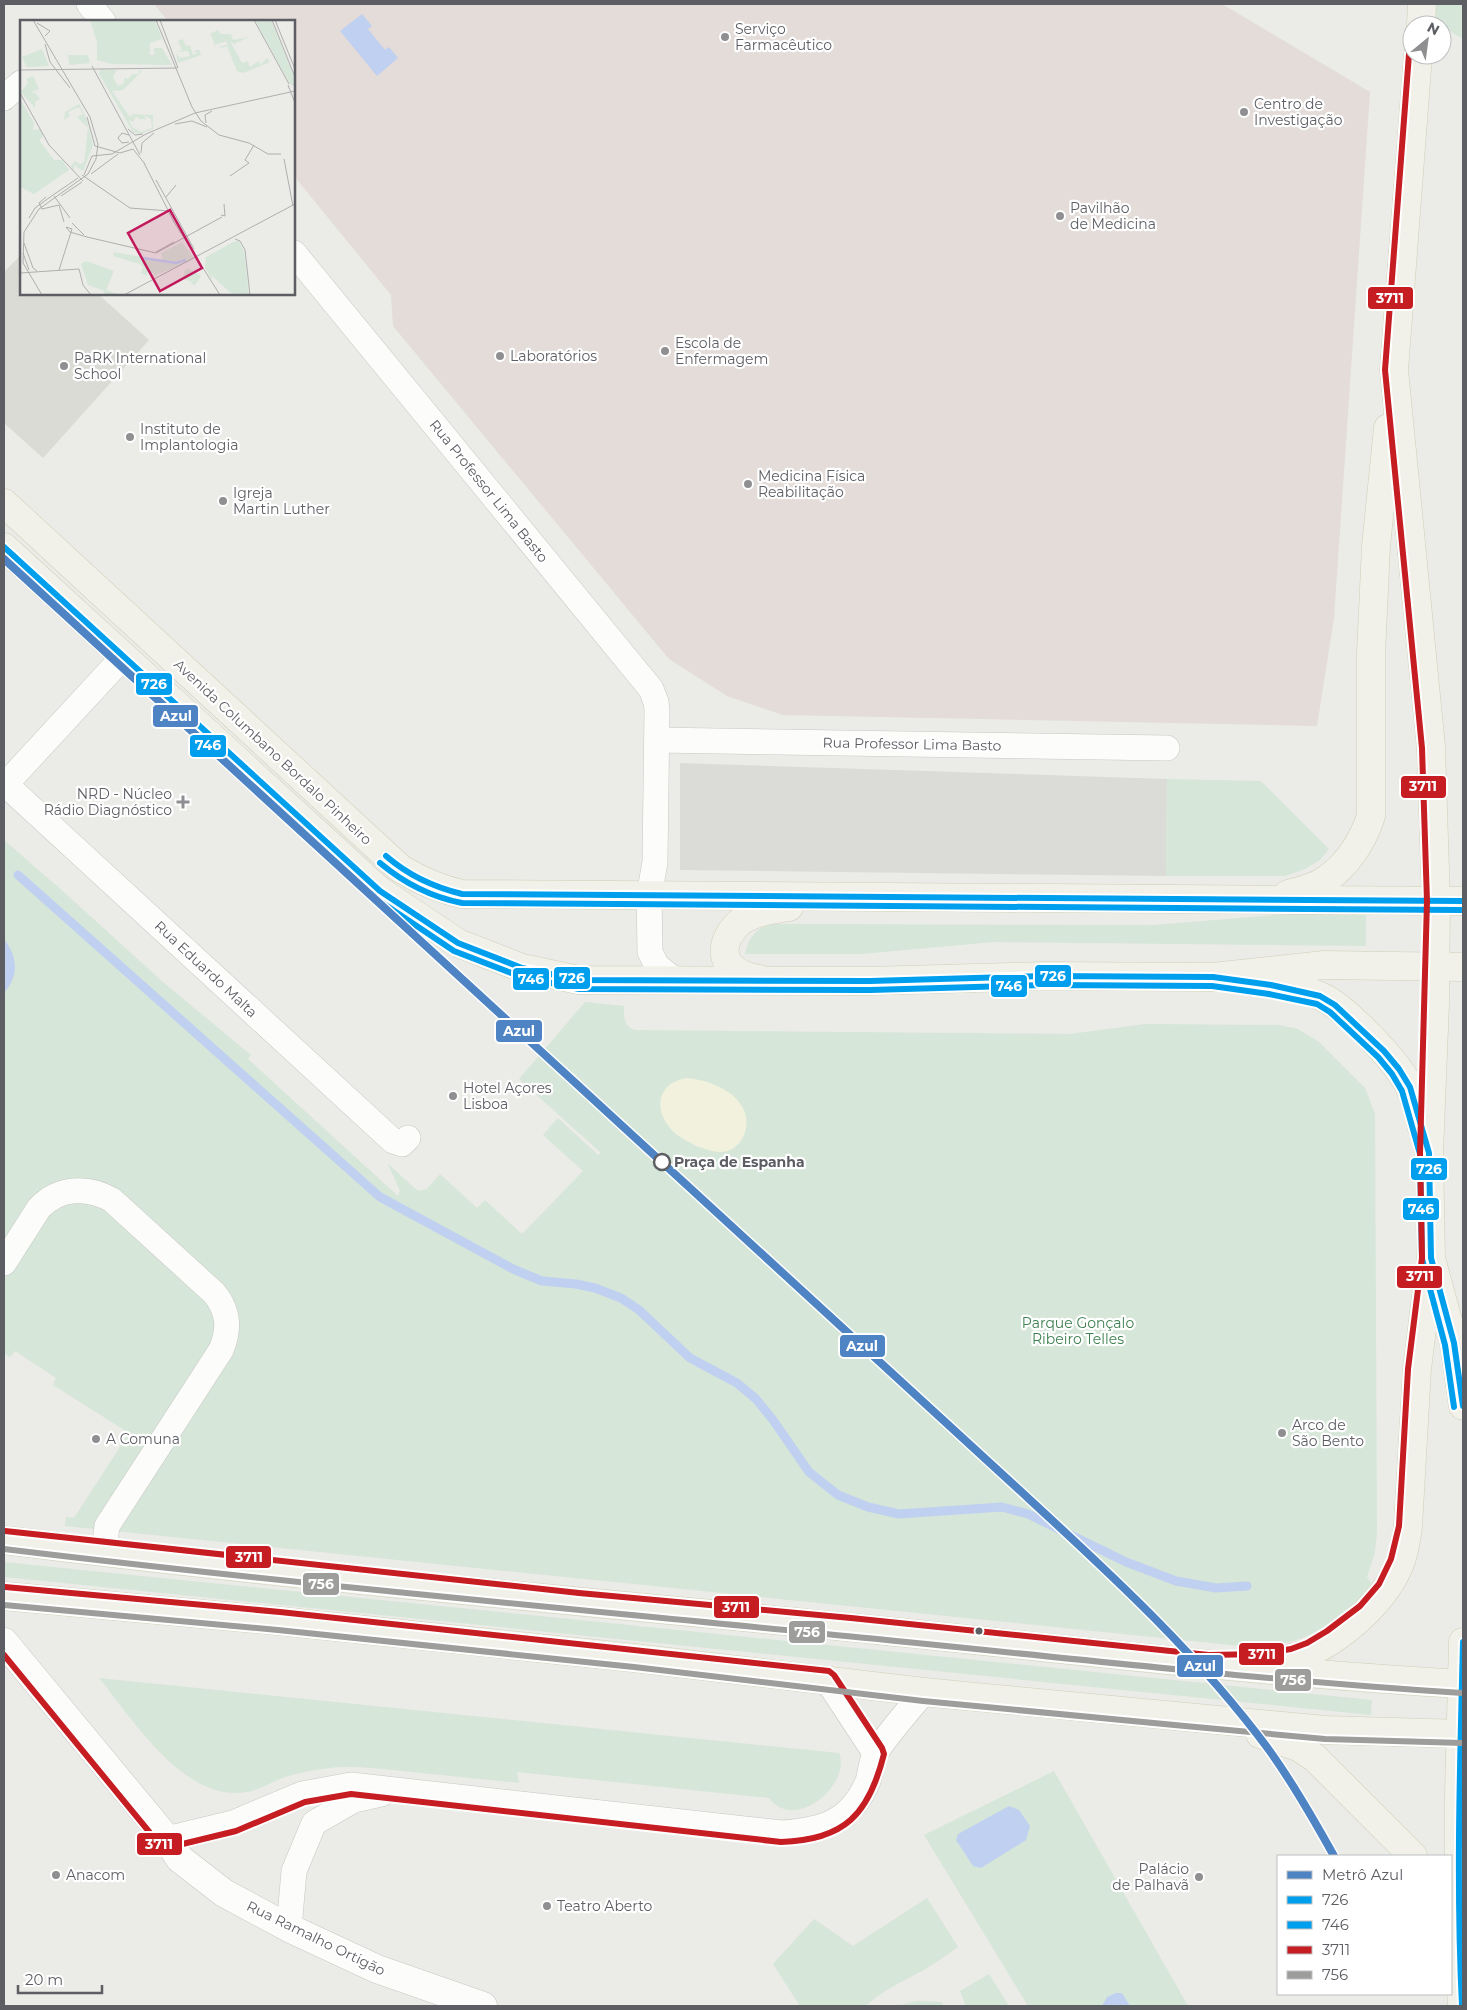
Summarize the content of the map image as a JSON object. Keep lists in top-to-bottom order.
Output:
{
  "streets": {
    "main road": ["Avenida Columbano Bordalo Pinheiro"],
    "street": ["Rua Professor Lima Basto", "Rua Eduardo Malta", "Rua Ramalho Ortigão"]
  },
  "crossings": [
    ["Rua Professor Lima Basto", "Avenida Columbano Bordalo Pinheiro"]
  ],
  "parks": ["Parque Gonçalo Ribeiro Telles"],
  "places": {
    "other": [
      "Serviço Farmacêutico",
      "Centro de Investigação",
      "Pavilhão de Medicina",
      "Escola de Enfermagem",
      "Laboratórios",
      "PaRK International School",
      "Instituto de Implantologia",
      "Medicina Física Reabilitação",
      "Igreja Martin Luther",
      "Hotel Açores Lisboa",
      "Praça de Espanha",
      "Arco de São Bento",
      "A Comuna",
      "Anacom",
      "Palácio de Palhavã",
      "Teatro Aberto"
    ],
    "health": ["NRD - Núcleo Rádio Diagnóstico"]
  },
  "lines": [
    "transit line 3711",
    "transit line 726",
    "metro line Azul",
    "transit line 746",
    "transit line 756"
  ],
  "legend": [
    "Metrô Azul",
    "726",
    "746",
    "3711",
    "756"
  ],
  "scale_bar": "20 m",
  "north": "top right"
}
